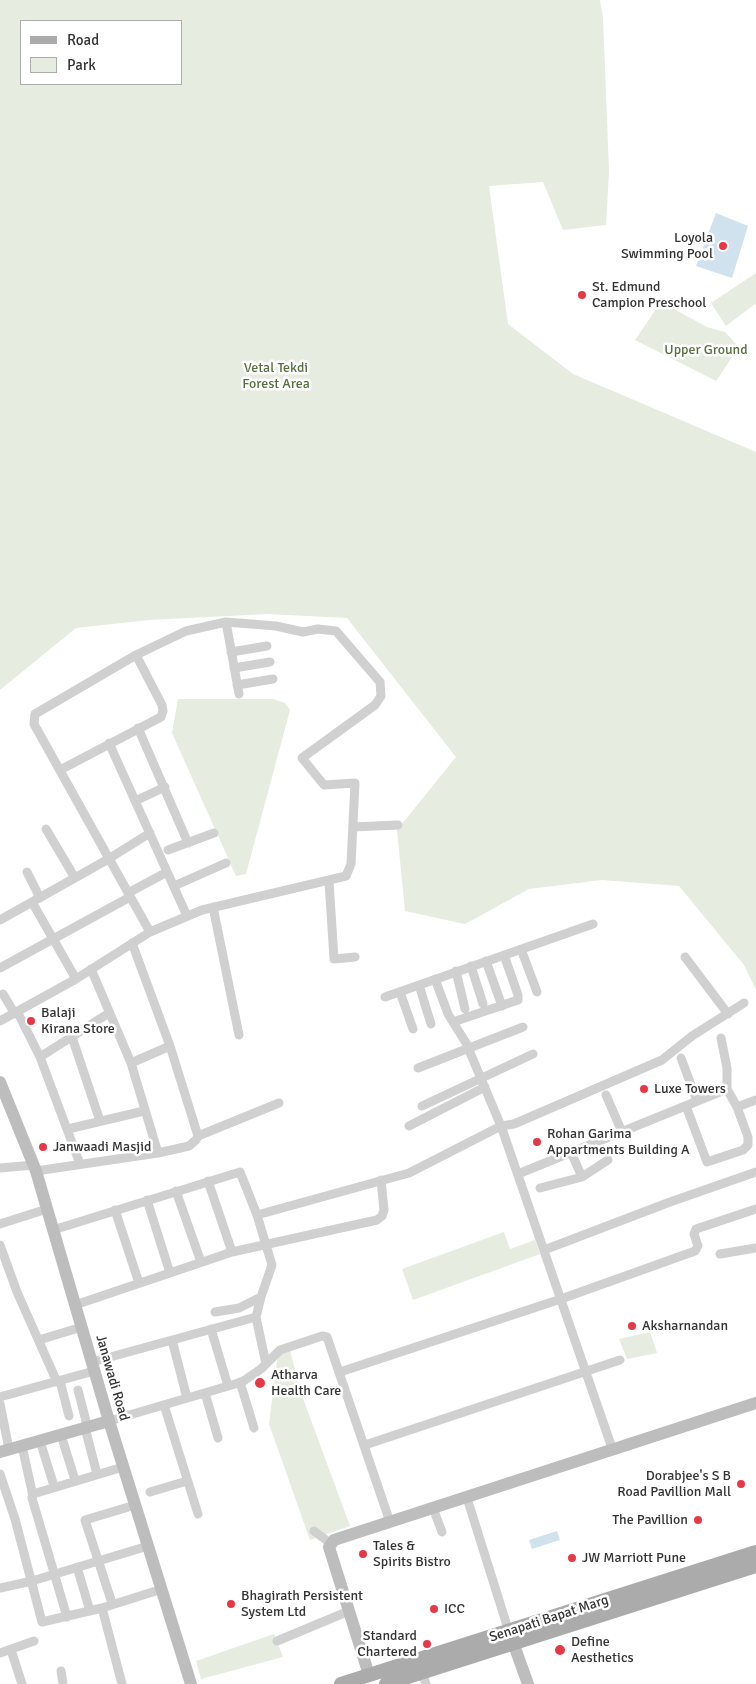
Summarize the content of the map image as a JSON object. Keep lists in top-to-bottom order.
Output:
{
  "streets": {
    "main road": ["Senapati Bapat Marg"],
    "street": ["Janawadi Road"]
  },
  "parks": ["Upper Ground", "Vetal Tekdi Forest Area"],
  "places": [
    "Loyola Swimming Pool",
    "St. Edmund Campion Preschool",
    "Balaji Kirana Store",
    "Luxe Towers",
    "Rohan Garima Appartments Building A",
    "Janwaadi Masjid",
    "Aksharnandan",
    "Atharva Health Care",
    "Dorabjee's S B Road Pavillion Mall",
    "The Pavillion",
    "Tales & Spirits Bistro",
    "JW Marriott Pune",
    "Bhagirath Persistent System Ltd",
    "ICC",
    "Standard Chartered",
    "Define Aesthetics"
  ],
  "legend": ["Road", "Park"]
}
